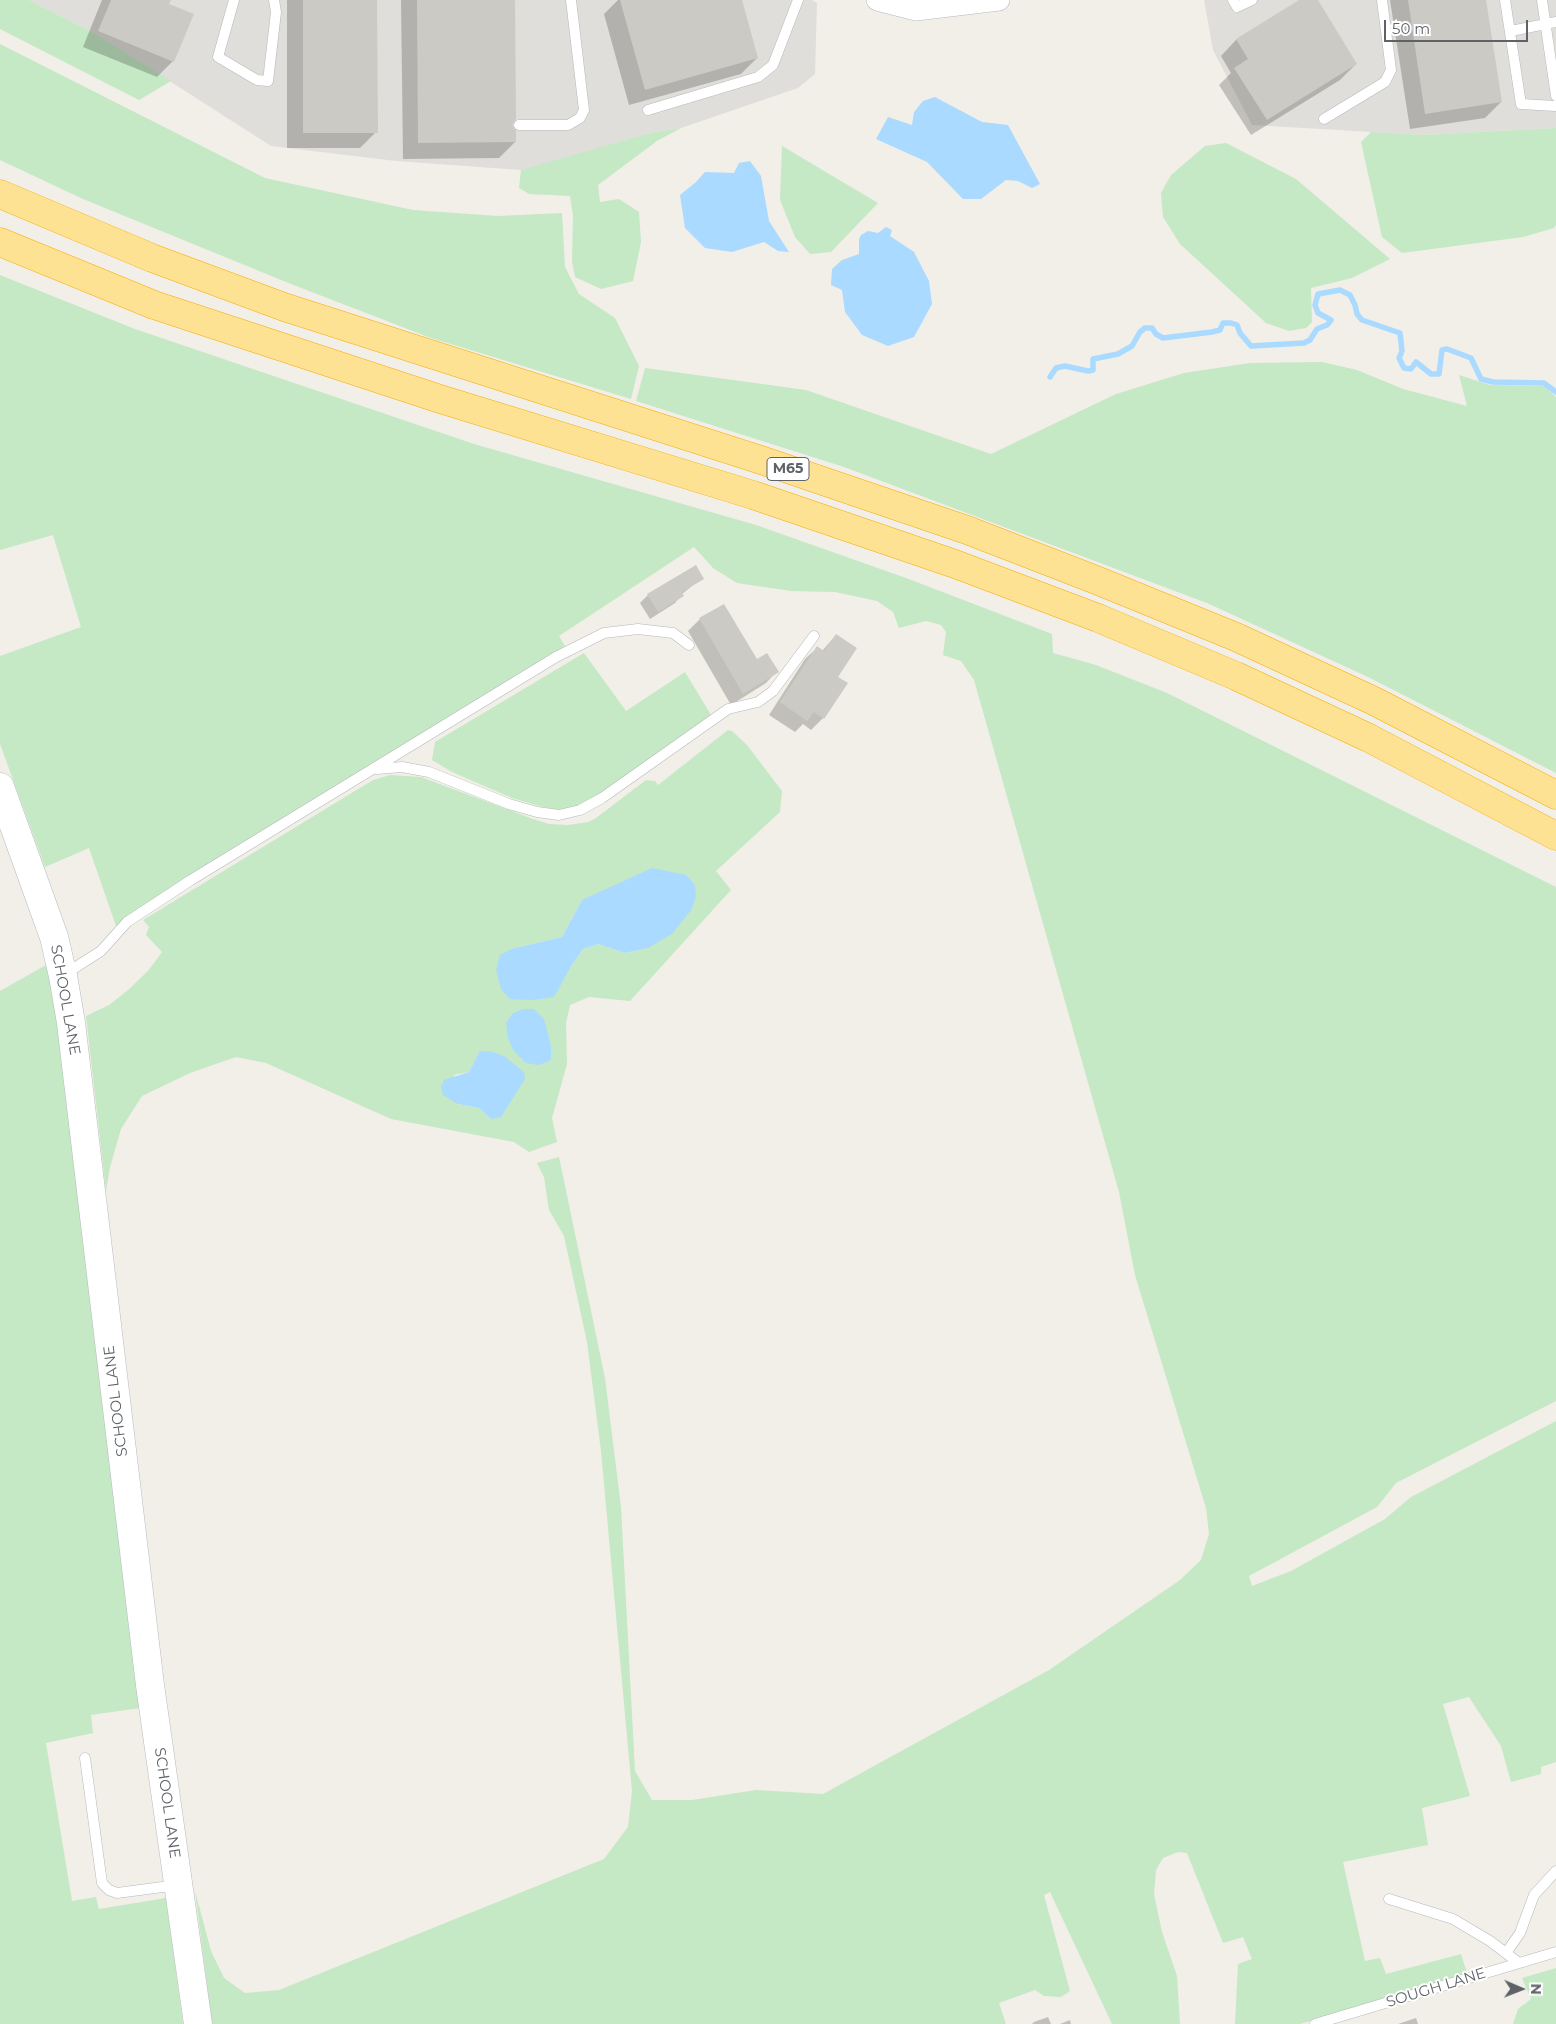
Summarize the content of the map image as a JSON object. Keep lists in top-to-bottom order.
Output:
{
  "streets": {
    "highway": ["M65"],
    "main road": ["SCHOOL LANE"],
    "lane": ["SOUGH LANE"]
  },
  "scale_bar": "50 m",
  "north": "right"
}
